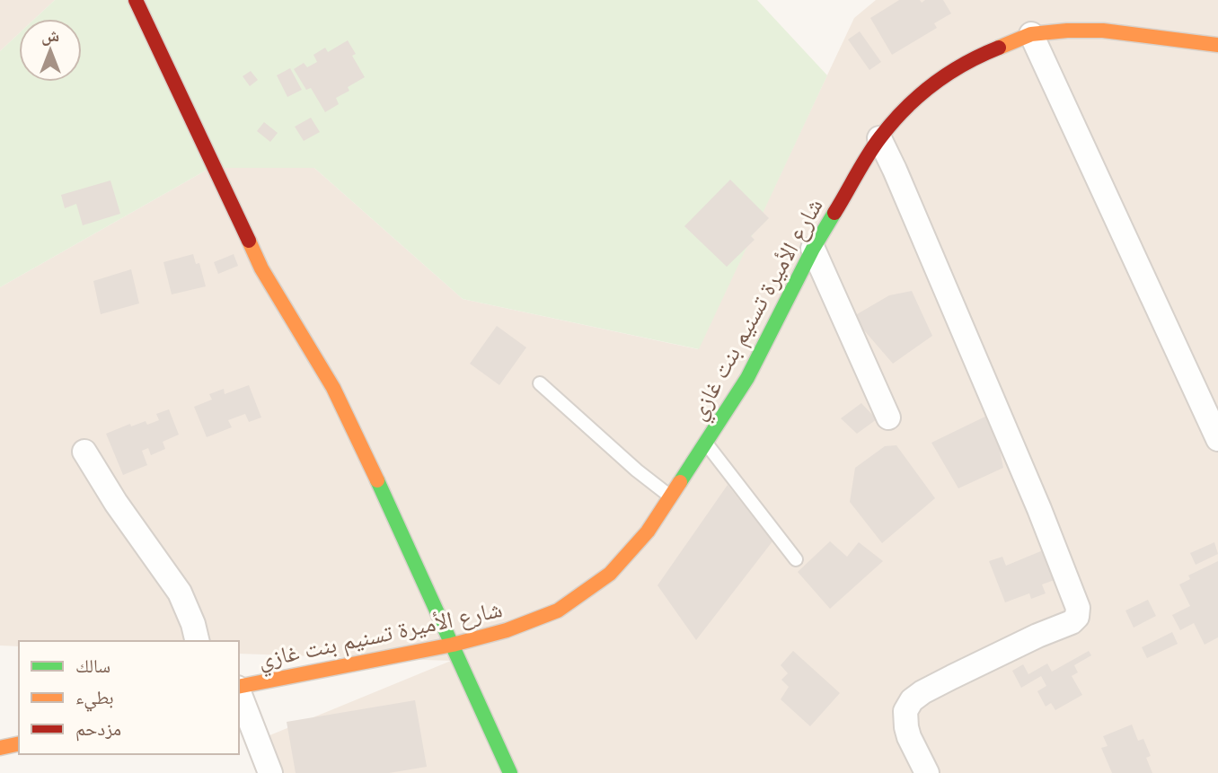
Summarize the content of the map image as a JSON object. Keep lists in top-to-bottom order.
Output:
{
  "streets": {
    "main road": ["شارع الأميرة تسنيم بنت غازي"]
  },
  "legend": ["سالك", "بطيء", "مزدحم"],
  "north": "top"
}
